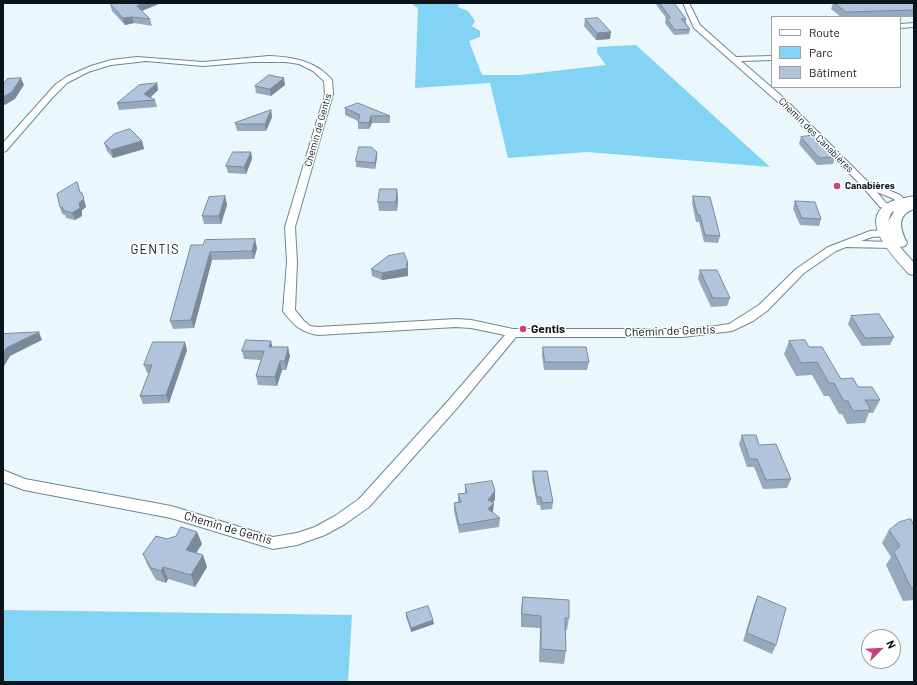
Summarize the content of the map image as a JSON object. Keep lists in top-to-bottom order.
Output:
{
  "streets": {
    "street": ["Chemin de Gentis", "Chemin des Canabières"]
  },
  "districts": ["GENTIS"],
  "places": ["Canabières", "Gentis"],
  "legend": ["Route", "Parc", "Bâtiment"],
  "north": "top right"
}
